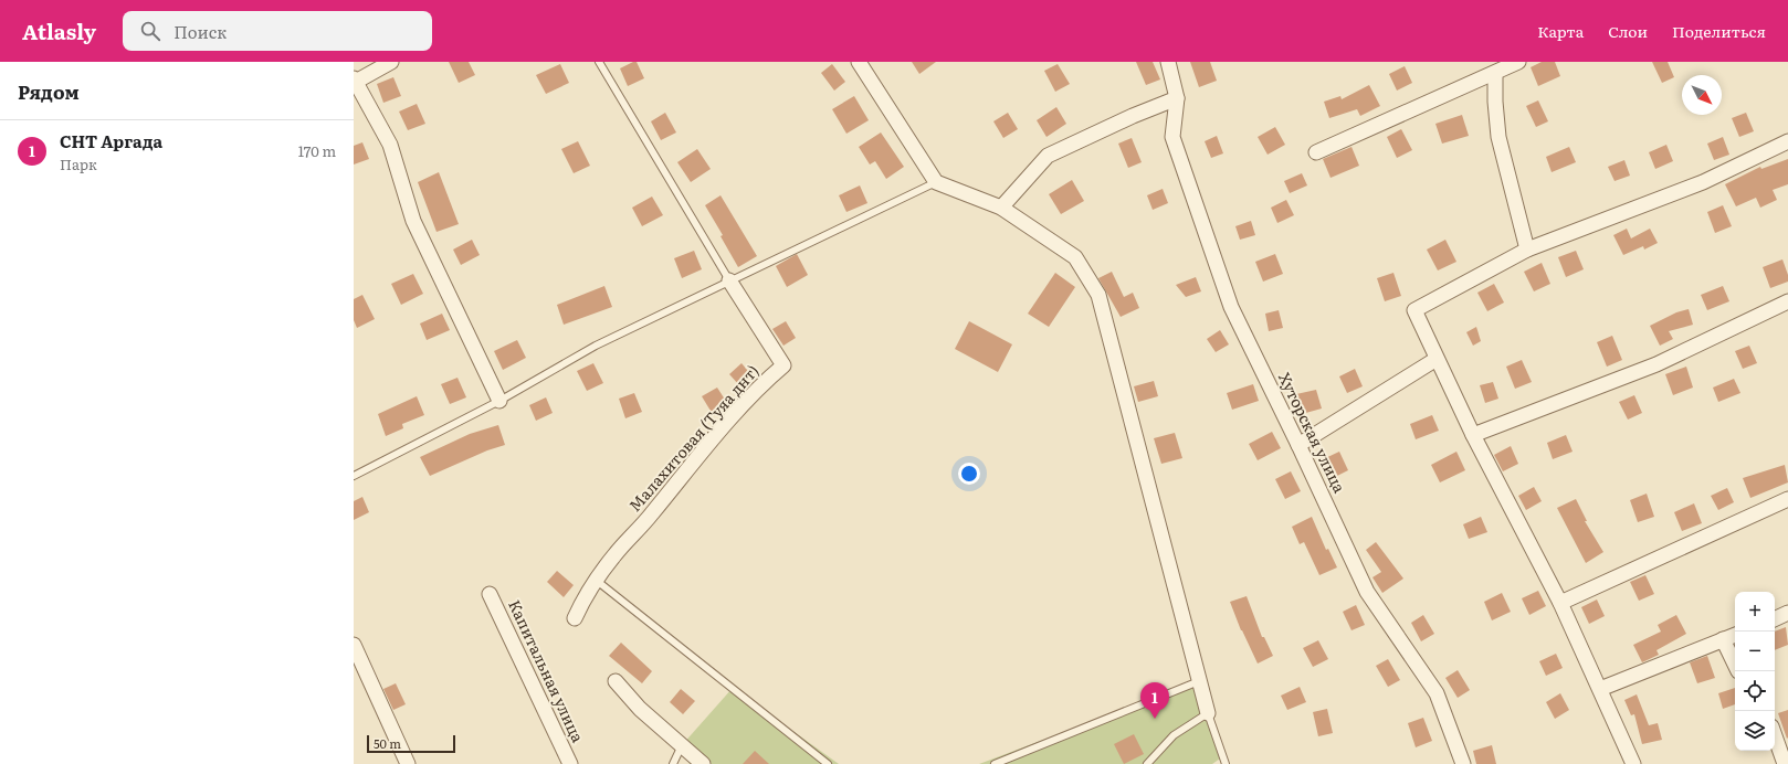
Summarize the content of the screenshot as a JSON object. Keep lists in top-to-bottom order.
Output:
{
  "streets": {
    "street": ["Хуторская улица", "Малахитовая (Туяа днт)", "Капитальная улица"]
  },
  "scale_bar": "50 m",
  "north": "bottom right",
  "page": {
    "header": "Atlasly",
    "search": "Поиск",
    "nav": ["Карта", "Слои", "Поделиться"],
    "heading": "Рядом",
    "list": [
      {
        "mark": "1",
        "name": "СНТ Аргада",
        "note": "Парк",
        "value": "170 m"
      }
    ],
    "map_buttons": ["+", "−"],
    "pins": "1",
    "scale": "50 m"
  }
}
